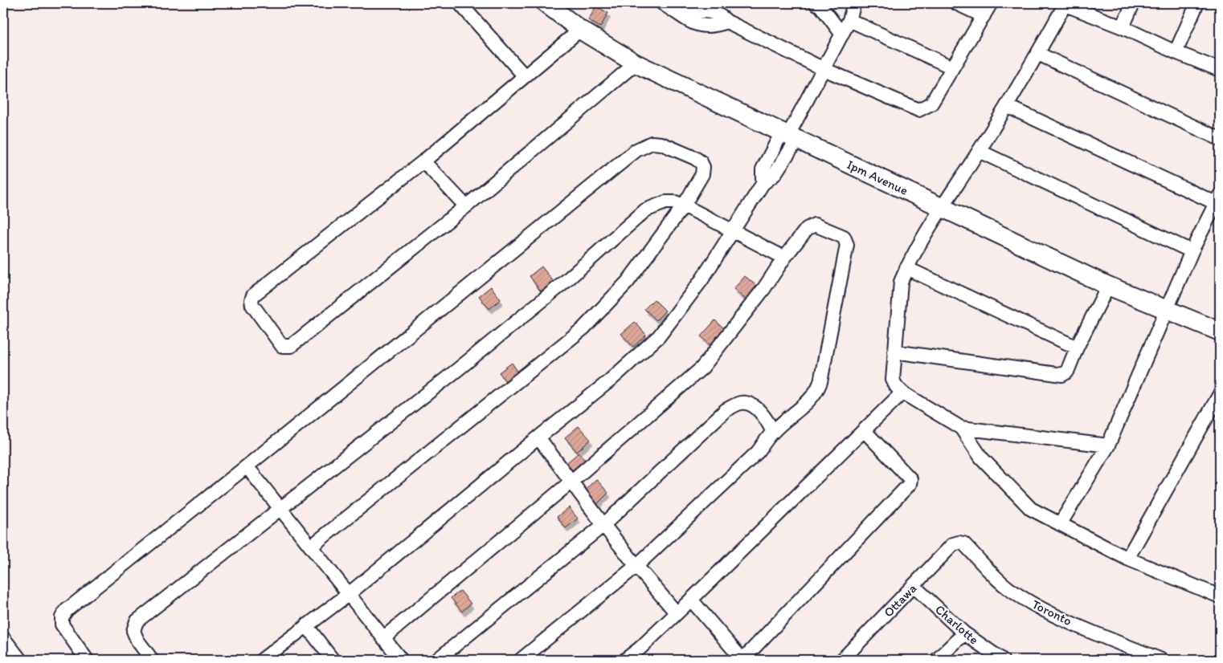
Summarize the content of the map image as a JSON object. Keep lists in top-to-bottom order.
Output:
{
  "streets": {
    "street": [
      "Ipm Avenue",
      "Ottawa",
      "Toronto",
      "Charlotte"
    ]
  },
  "crossings": [
    ["Ottawa", "Toronto"],
    ["Ottawa", "Charlotte"]
  ]
}
